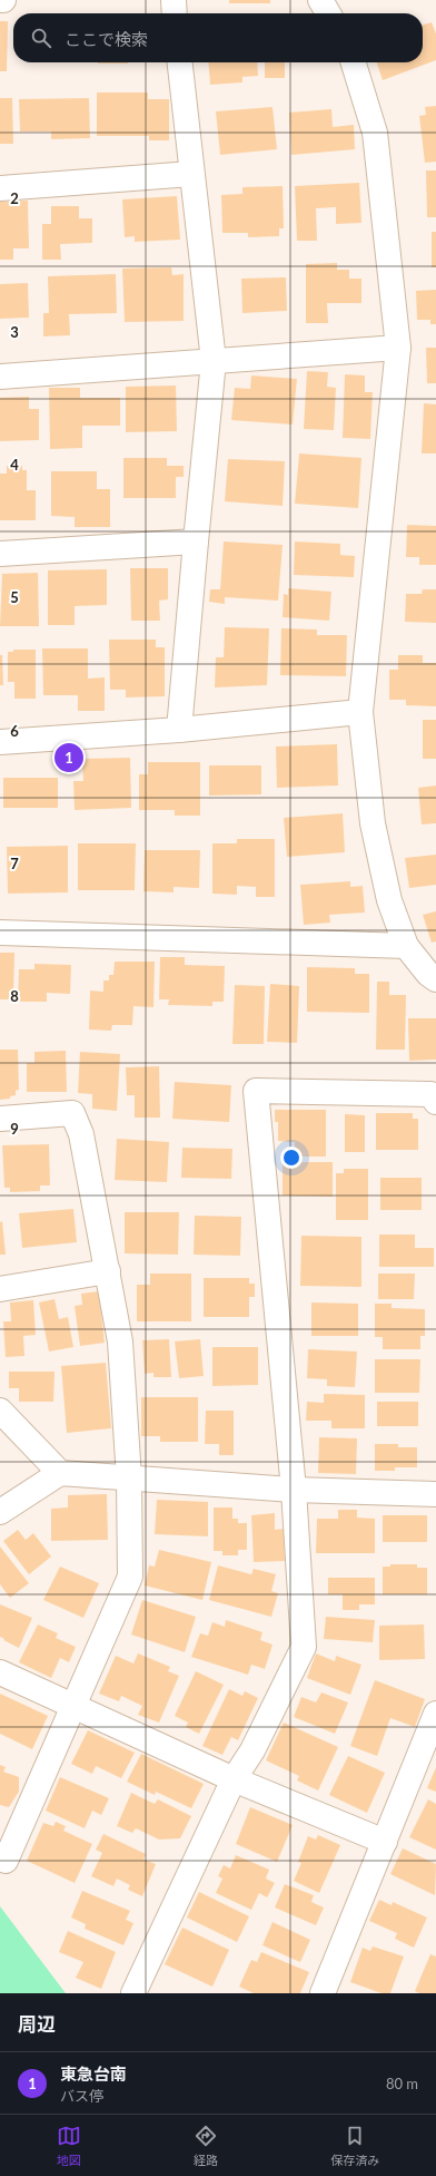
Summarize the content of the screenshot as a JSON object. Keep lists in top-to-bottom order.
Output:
{
  "page": {
    "search": "ここで検索",
    "pins": "1",
    "heading": "周辺",
    "list": [
      {
        "mark": "1",
        "name": "東急台南",
        "note": "バス停",
        "value": "80 m"
      }
    ],
    "nav": ["地図", "経路", "保存済み"]
  },
  "grid": {
    "rows": [
      "2",
      "3",
      "4",
      "5",
      "6",
      "7",
      "8",
      "9"
    ]
  }
}
